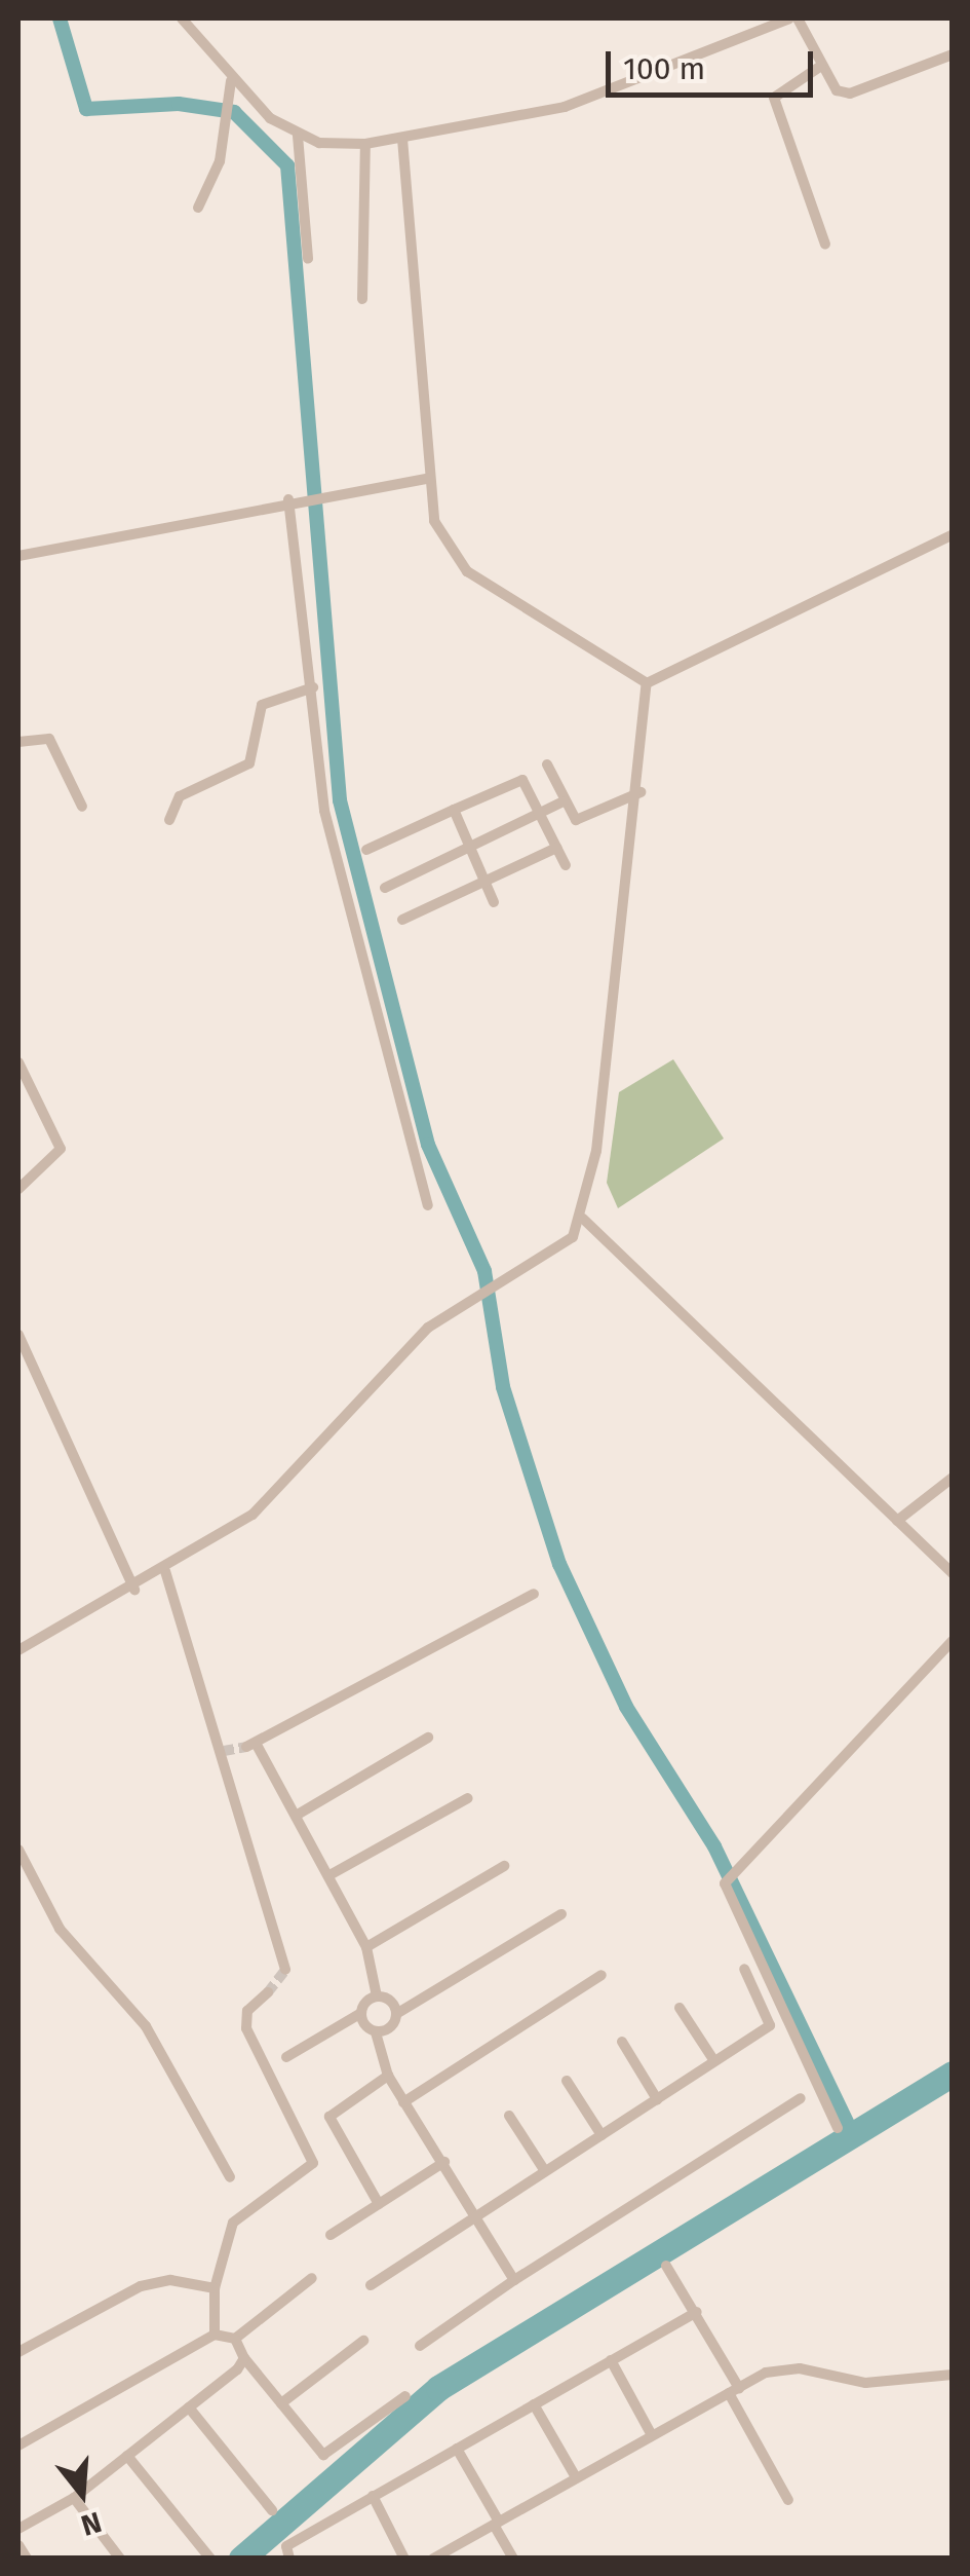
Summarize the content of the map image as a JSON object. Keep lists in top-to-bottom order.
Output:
{
  "scale_bar": "100 m",
  "north": "bottom"
}
